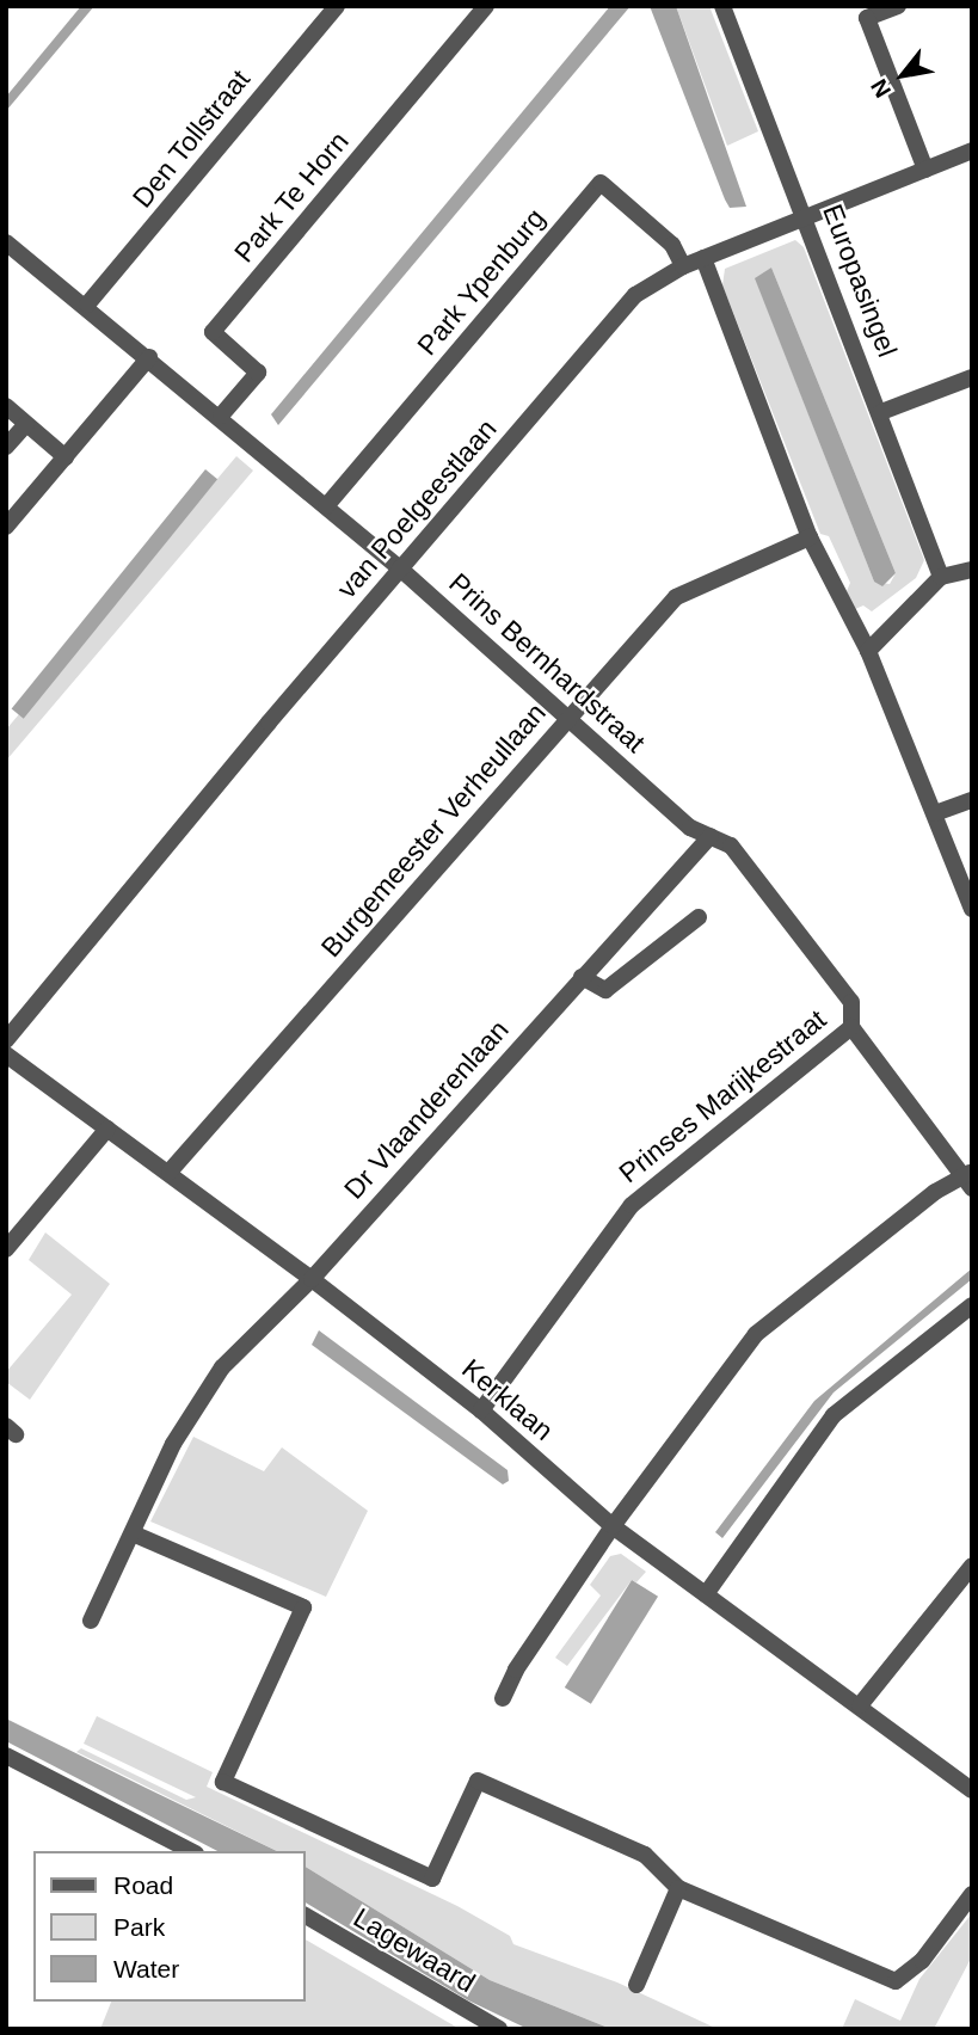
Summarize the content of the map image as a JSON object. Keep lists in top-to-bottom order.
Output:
{
  "streets": {
    "street": [
      "Den Tollstraat",
      "Park Te Horn",
      "Europasingel",
      "Park Ypenburg",
      "van Poelgeestlaan",
      "Prins Bernhardstraat",
      "Burgemeester Verheullaan",
      "Prinses Marijkestraat",
      "Dr Vlaanderenlaan",
      "Kerklaan",
      "Lagewaard"
    ]
  },
  "crossings": [
    ["Den Tollstraat", "Prins Bernhardstraat"],
    ["Park Te Horn", "Prins Bernhardstraat"],
    ["Europasingel", "van Poelgeestlaan"],
    ["Park Ypenburg", "van Poelgeestlaan"],
    ["Park Ypenburg", "Prins Bernhardstraat"],
    ["van Poelgeestlaan", "Prins Bernhardstraat"],
    ["Prins Bernhardstraat", "Burgemeester Verheullaan"],
    ["Prins Bernhardstraat", "Prinses Marijkestraat"],
    ["Prins Bernhardstraat", "Dr Vlaanderenlaan"],
    ["Burgemeester Verheullaan", "Kerklaan"],
    ["Prinses Marijkestraat", "Kerklaan"],
    ["Dr Vlaanderenlaan", "Kerklaan"]
  ],
  "legend": ["Road", "Park", "Water"],
  "north": "bottom left"
}
